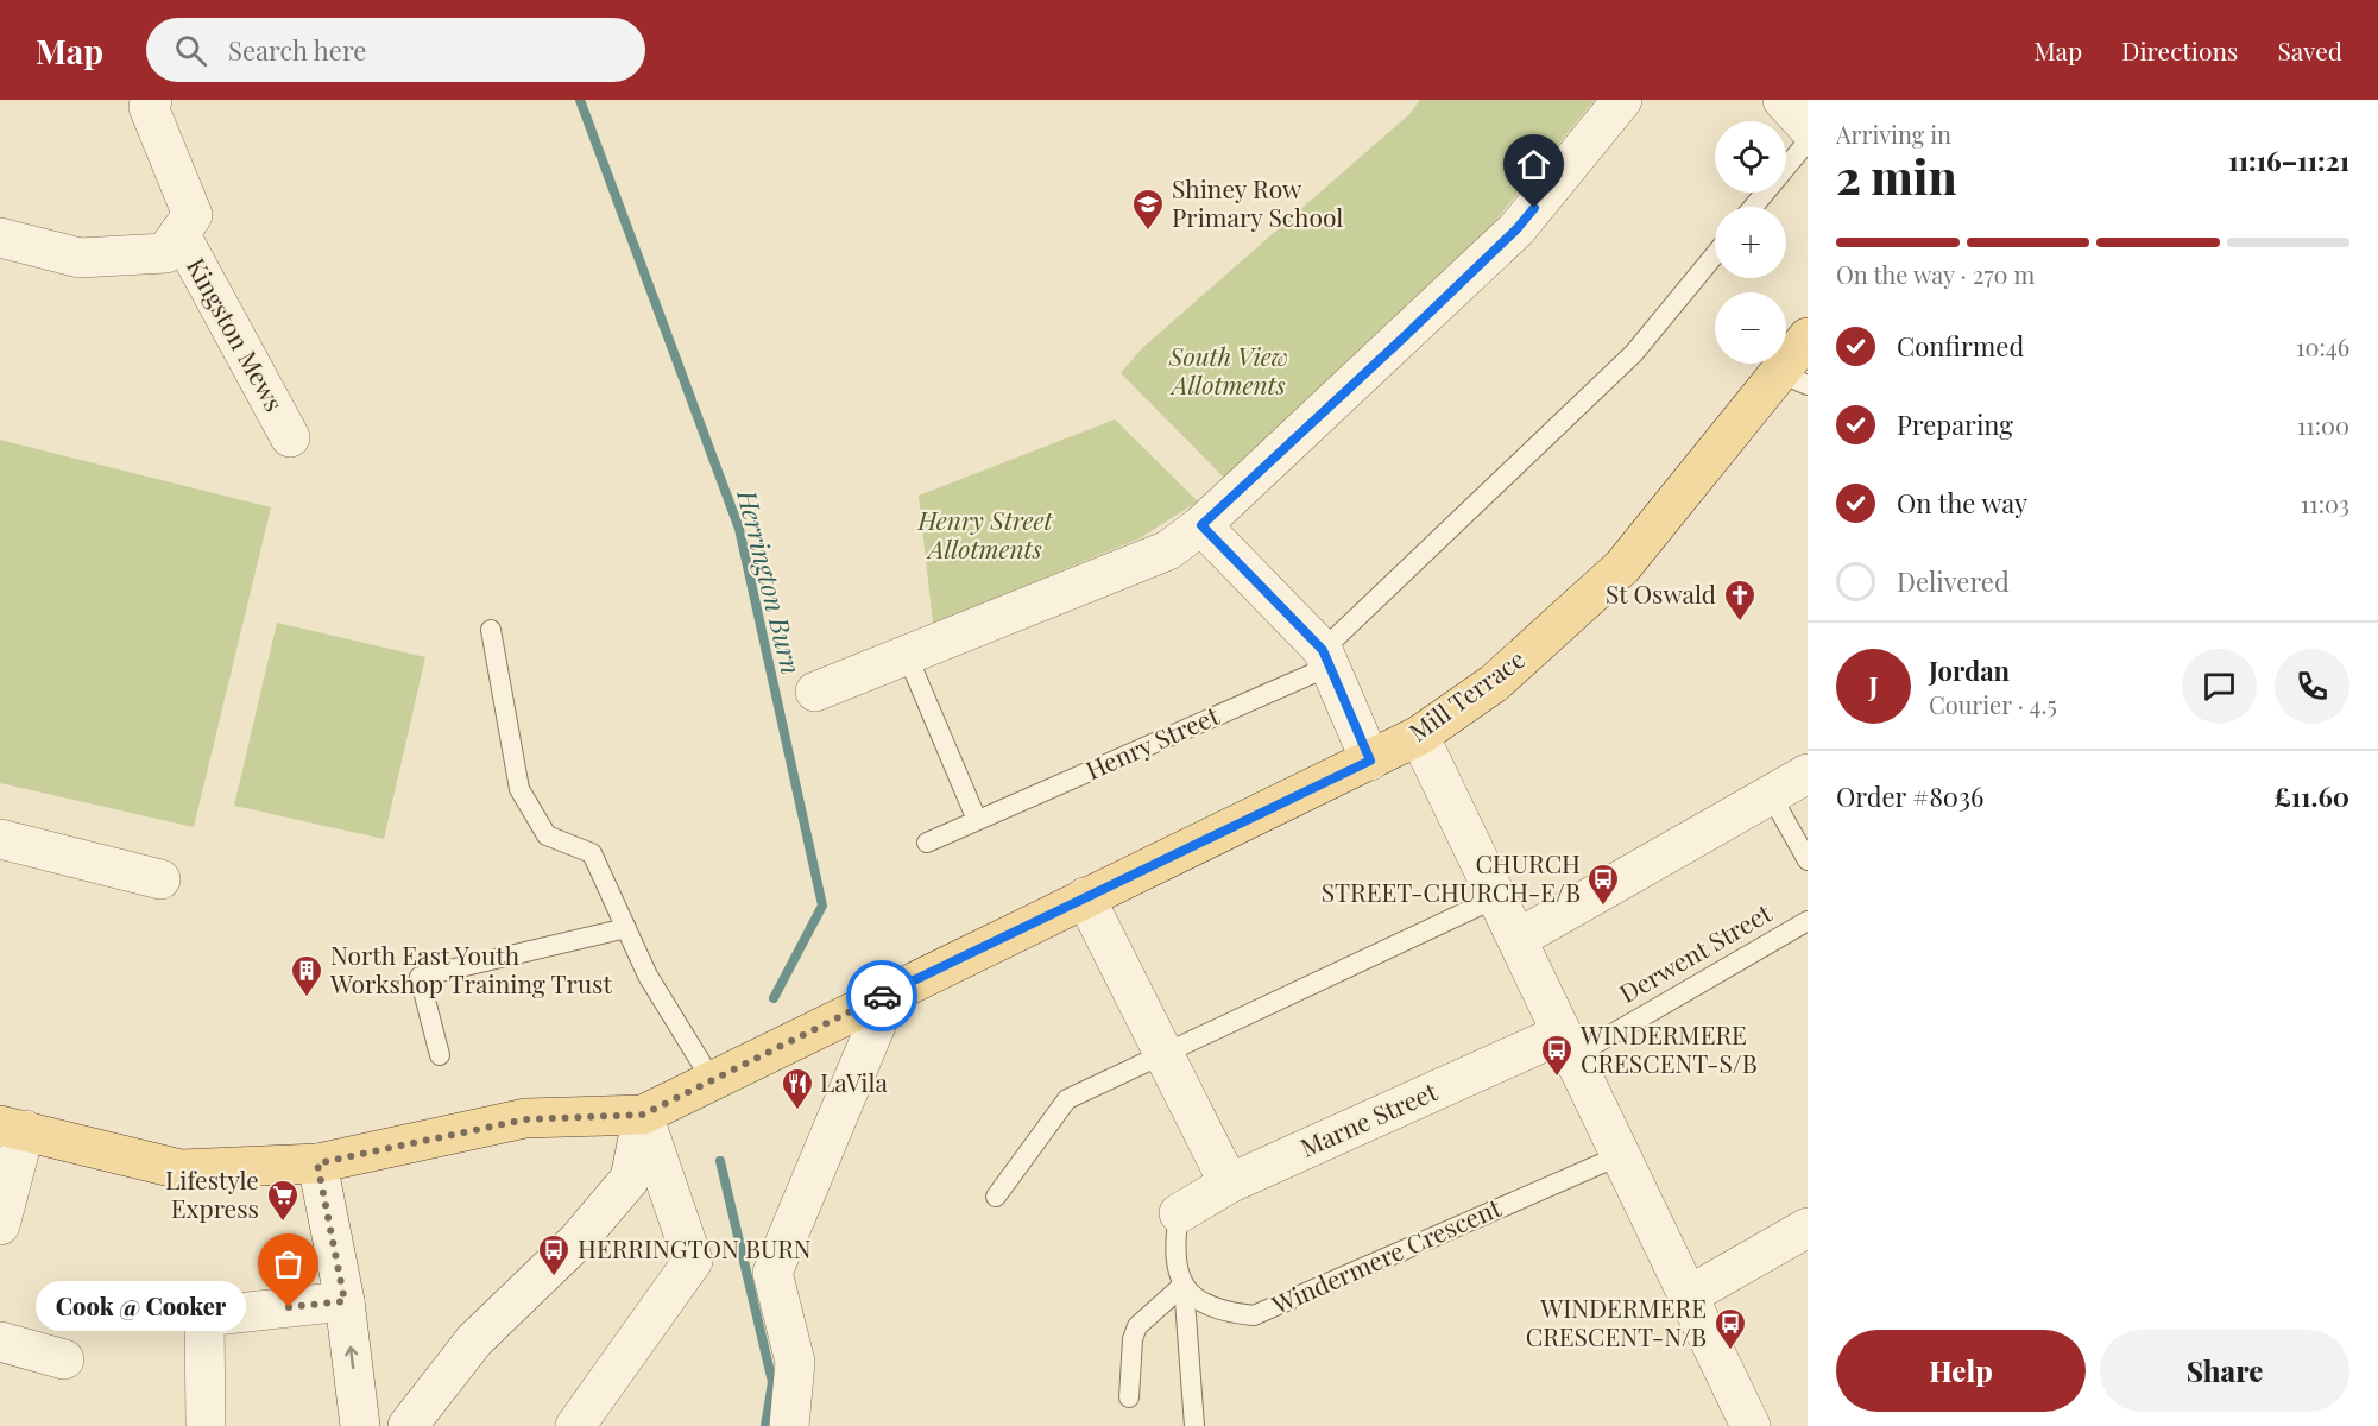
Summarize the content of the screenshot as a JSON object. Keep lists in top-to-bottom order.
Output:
{
  "streets": {
    "main road": ["Mill Terrace"],
    "street": ["Kingston Mews", "Marne Street"],
    "lane": ["Henry Street", "Derwent Street", "Windermere Crescent"]
  },
  "crossings": [
    ["Derwent Street", "Marne Street"]
  ],
  "water": ["Herrington Burn"],
  "parks": ["South View Allotments", "Henry Street Allotments"],
  "places": {
    "school or university": ["Shiney Row Primary School"],
    "church": ["St Oswald"],
    "bus stop": [
      "CHURCH STREET-CHURCH-E/B",
      "WINDERMERE CRESCENT-S/B",
      "HERRINGTON BURN",
      "WINDERMERE CRESCENT-N/B"
    ],
    "building": ["North East Youth Workshop Training Trust"],
    "restaurant": ["LaVila"],
    "supermarket": ["Lifestyle Express"],
    "other": ["Cook @ Cooker"]
  },
  "page": {
    "header": "Map",
    "search": "Search here",
    "nav": ["Map", "Directions", "Saved"],
    "heading": ["2 min", "Arriving in", "11:16–11:21"],
    "panel": [
      "Jordan",
      "Courier · 4.5",
      "Order #8036",
      "£11.60"
    ],
    "map_buttons": ["+", "−"],
    "bar": "On the way · 270 m",
    "list": [
      ["Confirmed", "10:46"],
      ["Preparing", "11:00"],
      ["On the way", "11:03"],
      "Delivered"
    ],
    "round": "J",
    "bubble": "Cook @ Cooker",
    "buttons": ["Help", "Share"]
  }
}
